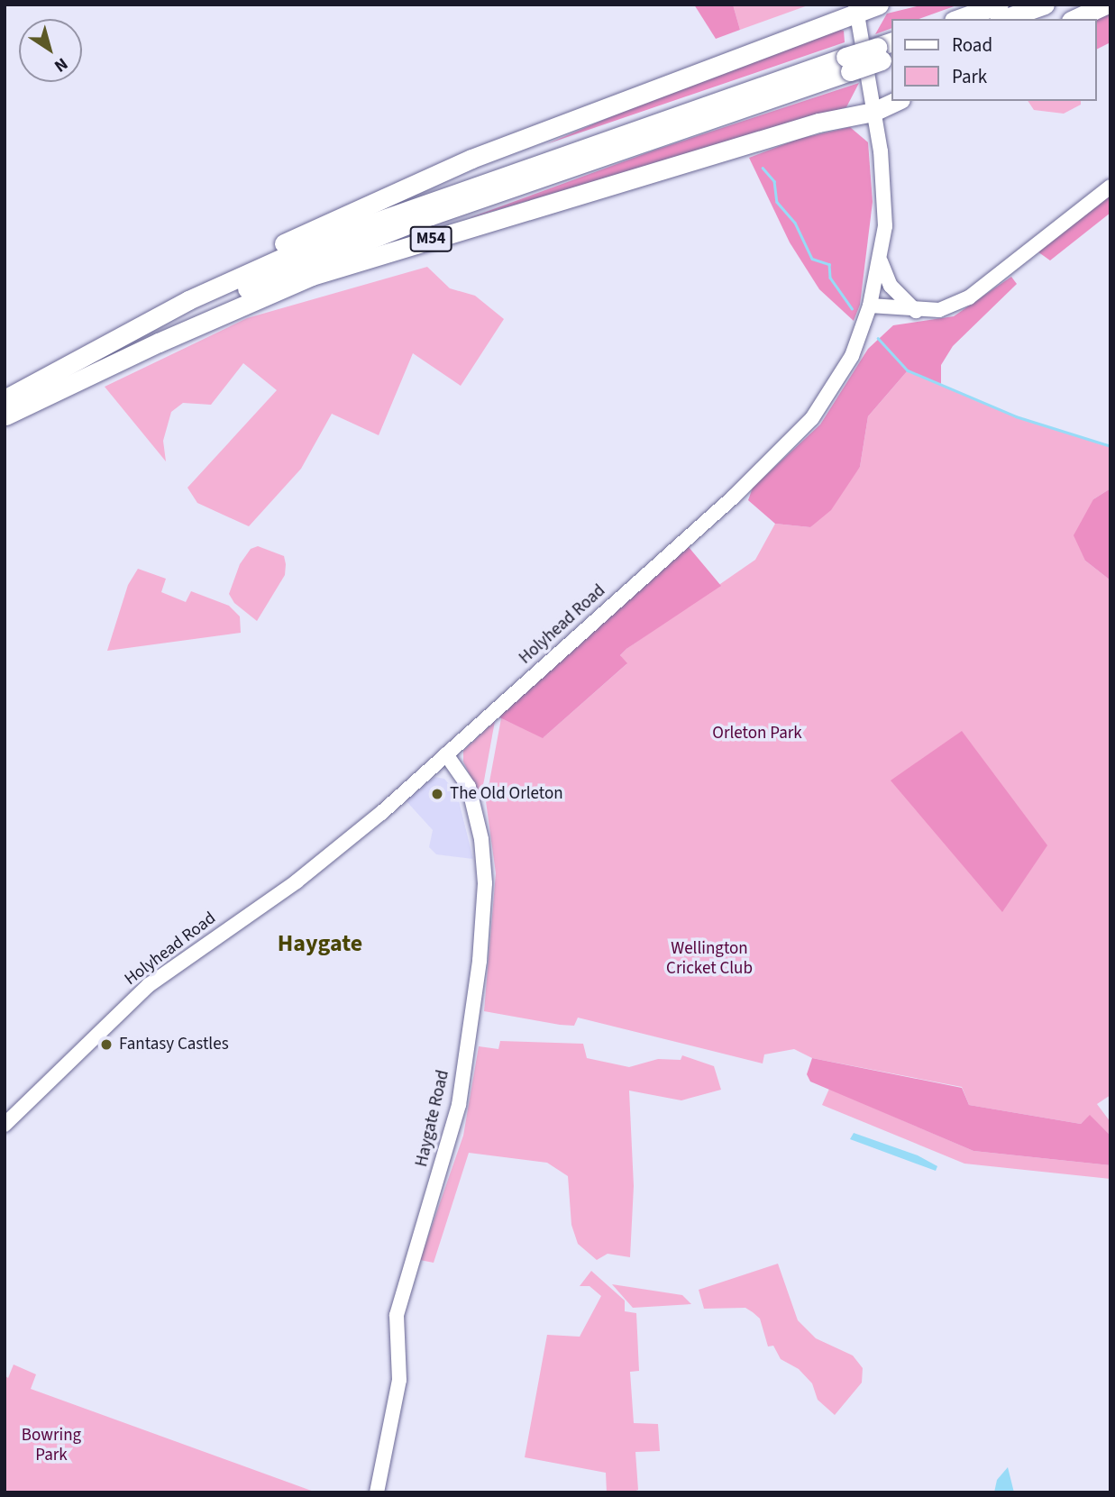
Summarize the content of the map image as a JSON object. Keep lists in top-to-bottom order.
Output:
{
  "streets": {
    "highway": ["M54"],
    "main road": ["Holyhead Road", "Haygate Road"]
  },
  "crossings": [
    ["M54", "Holyhead Road"],
    ["Holyhead Road", "Haygate Road"]
  ],
  "districts": ["Haygate"],
  "parks": ["Orleton Park", "Wellington Cricket Club", "Bowring Park"],
  "places": ["The Old Orleton", "Fantasy Castles"],
  "legend": ["Road", "Park"],
  "north": "bottom right"
}
